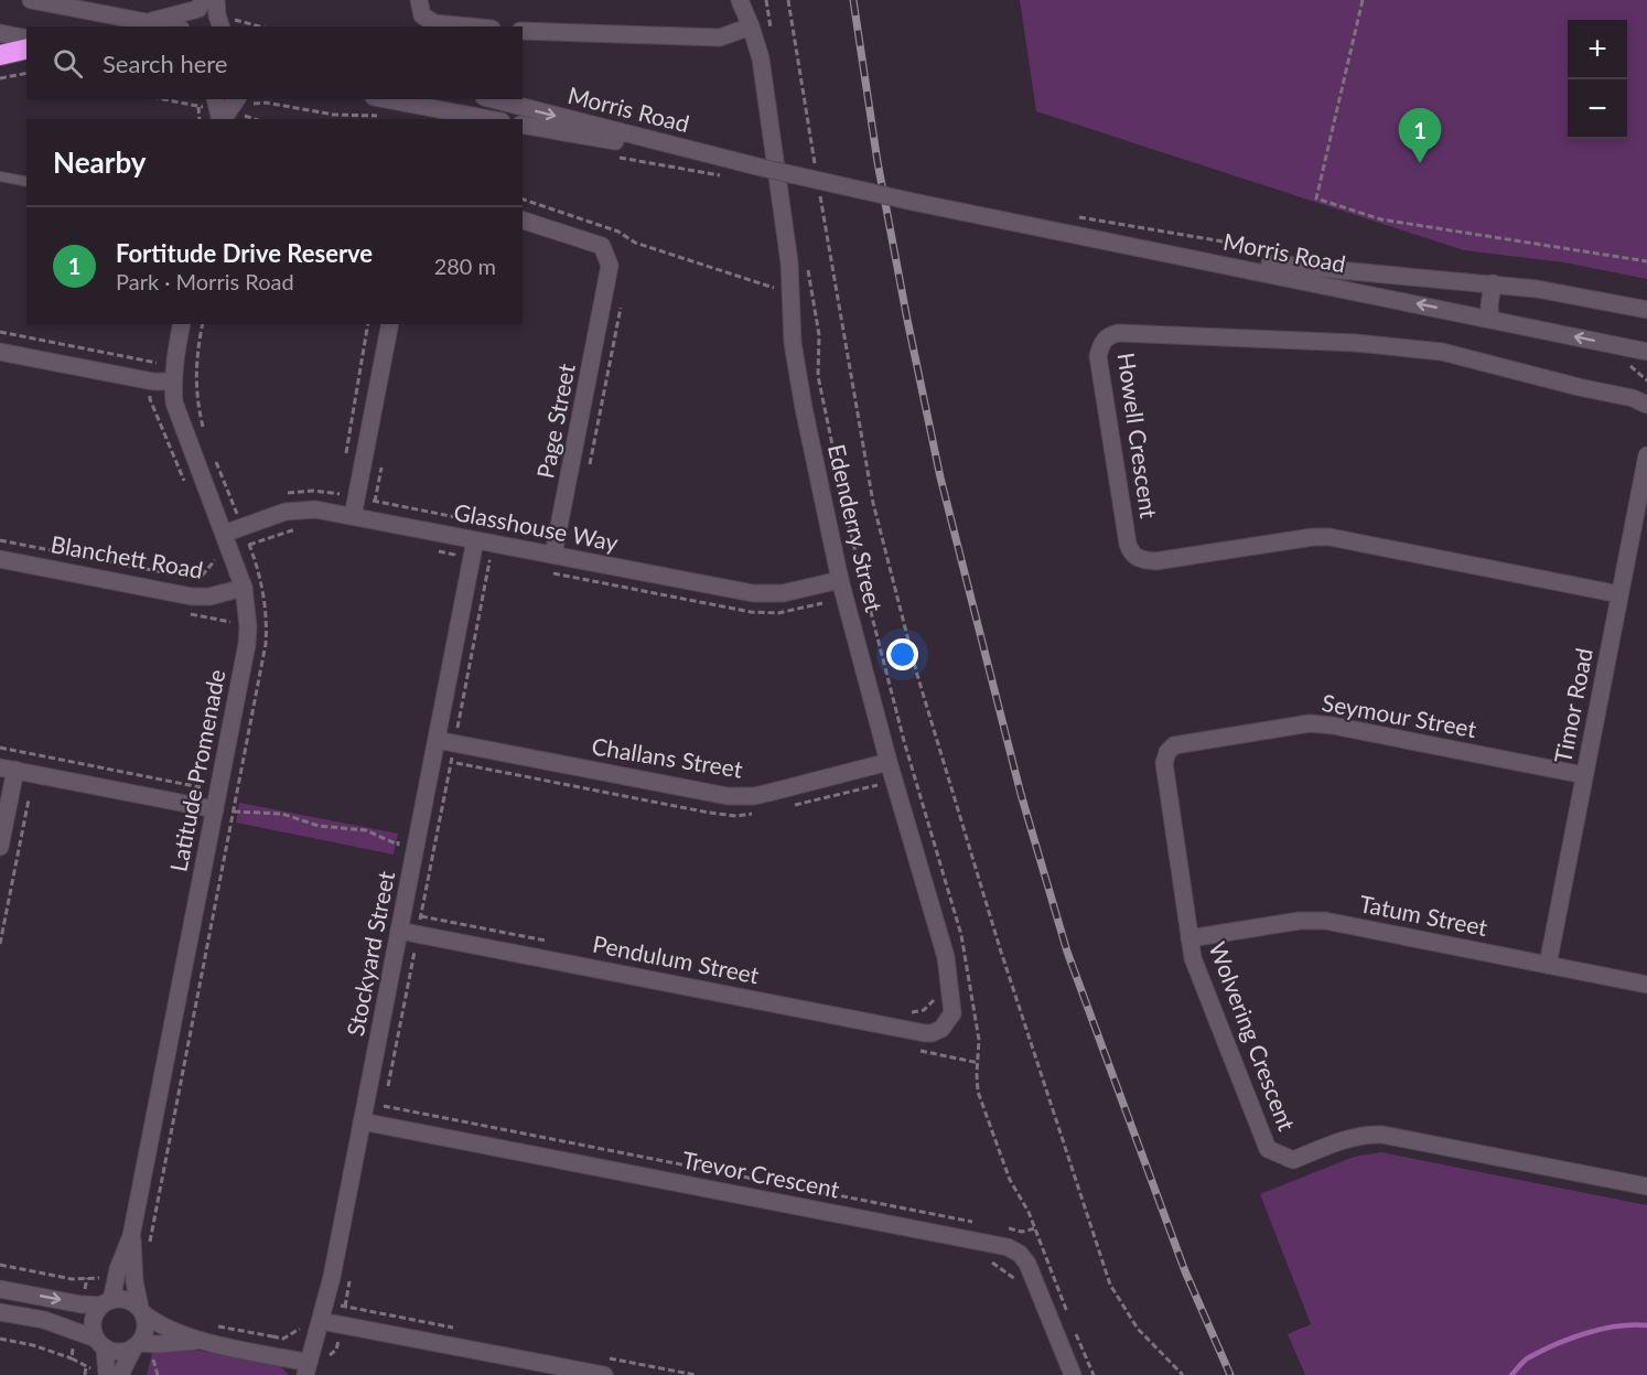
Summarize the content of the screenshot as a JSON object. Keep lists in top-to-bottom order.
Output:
{
  "streets": {
    "street": [
      "Morris Road",
      "Page Street",
      "Howell Crescent",
      "Glasshouse Way",
      "Edenderry Street",
      "Blanchett Road",
      "Timor Road",
      "Seymour Street",
      "Challans Street",
      "Latitude Promenade",
      "Tatum Street",
      "Stockyard Street",
      "Pendulum Street",
      "Wolvering Crescent",
      "Trevor Crescent"
    ]
  },
  "crossings": [
    ["Page Street", "Glasshouse Way"],
    ["Howell Crescent", "Timor Road"],
    ["Glasshouse Way", "Edenderry Street"],
    ["Glasshouse Way", "Latitude Promenade"],
    ["Glasshouse Way", "Stockyard Street"],
    ["Edenderry Street", "Challans Street"],
    ["Edenderry Street", "Pendulum Street"],
    ["Blanchett Road", "Latitude Promenade"],
    ["Timor Road", "Seymour Street"],
    ["Timor Road", "Tatum Street"],
    ["Seymour Street", "Wolvering Crescent"],
    ["Challans Street", "Stockyard Street"],
    ["Tatum Street", "Wolvering Crescent"],
    ["Stockyard Street", "Pendulum Street"],
    ["Stockyard Street", "Trevor Crescent"]
  ],
  "page": {
    "map_buttons": ["+", "−"],
    "search": "Search here",
    "pins": "1",
    "heading": "Nearby",
    "list": [
      {
        "mark": "1",
        "name": "Fortitude Drive Reserve",
        "note": "Park · Morris Road",
        "value": "280 m"
      }
    ]
  }
}
